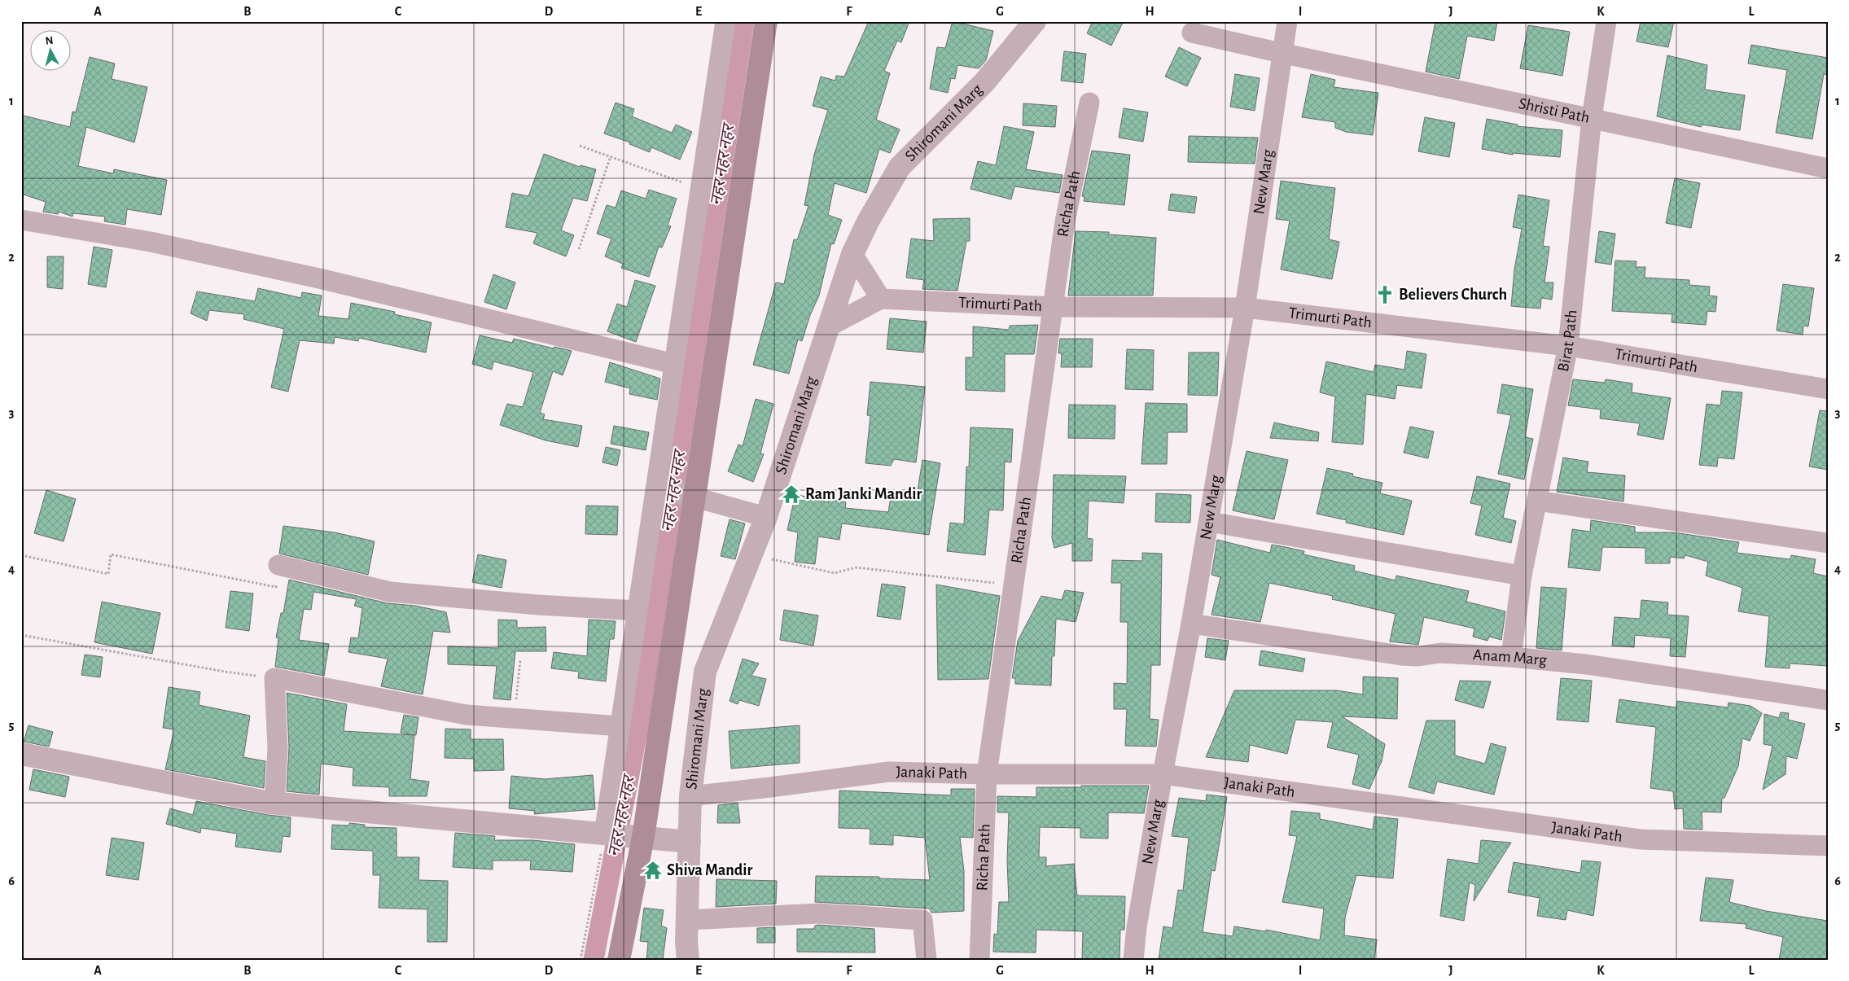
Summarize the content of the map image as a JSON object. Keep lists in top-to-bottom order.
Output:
{
  "streets": {
    "street": [
      "Shristi Path",
      "Shiromani Marg",
      "New Marg",
      "Richa Path",
      "Trimurti Path",
      "Birat Path",
      "Anam Marg",
      "Janaki Path"
    ]
  },
  "crossings": [
    ["Shristi Path", "New Marg"],
    ["Shristi Path", "Birat Path"],
    ["Shiromani Marg", "Janaki Path"],
    ["New Marg", "Trimurti Path"],
    ["New Marg", "Anam Marg"],
    ["New Marg", "Janaki Path"],
    ["Richa Path", "Trimurti Path"],
    ["Richa Path", "Janaki Path"],
    ["Trimurti Path", "Birat Path"],
    ["Birat Path", "Anam Marg"]
  ],
  "water": ["नहर नहर नहर"],
  "places": {
    "church": ["Believers Church"],
    "temple": ["Ram Janki Mandir", "Shiva Mandir"]
  },
  "north": "top",
  "grid": {
    "columns": [
      "A",
      "B",
      "C",
      "D",
      "E",
      "F",
      "G",
      "H",
      "I",
      "J",
      "K",
      "L"
    ],
    "rows": [
      "1",
      "2",
      "3",
      "4",
      "5",
      "6"
    ]
  }
}
